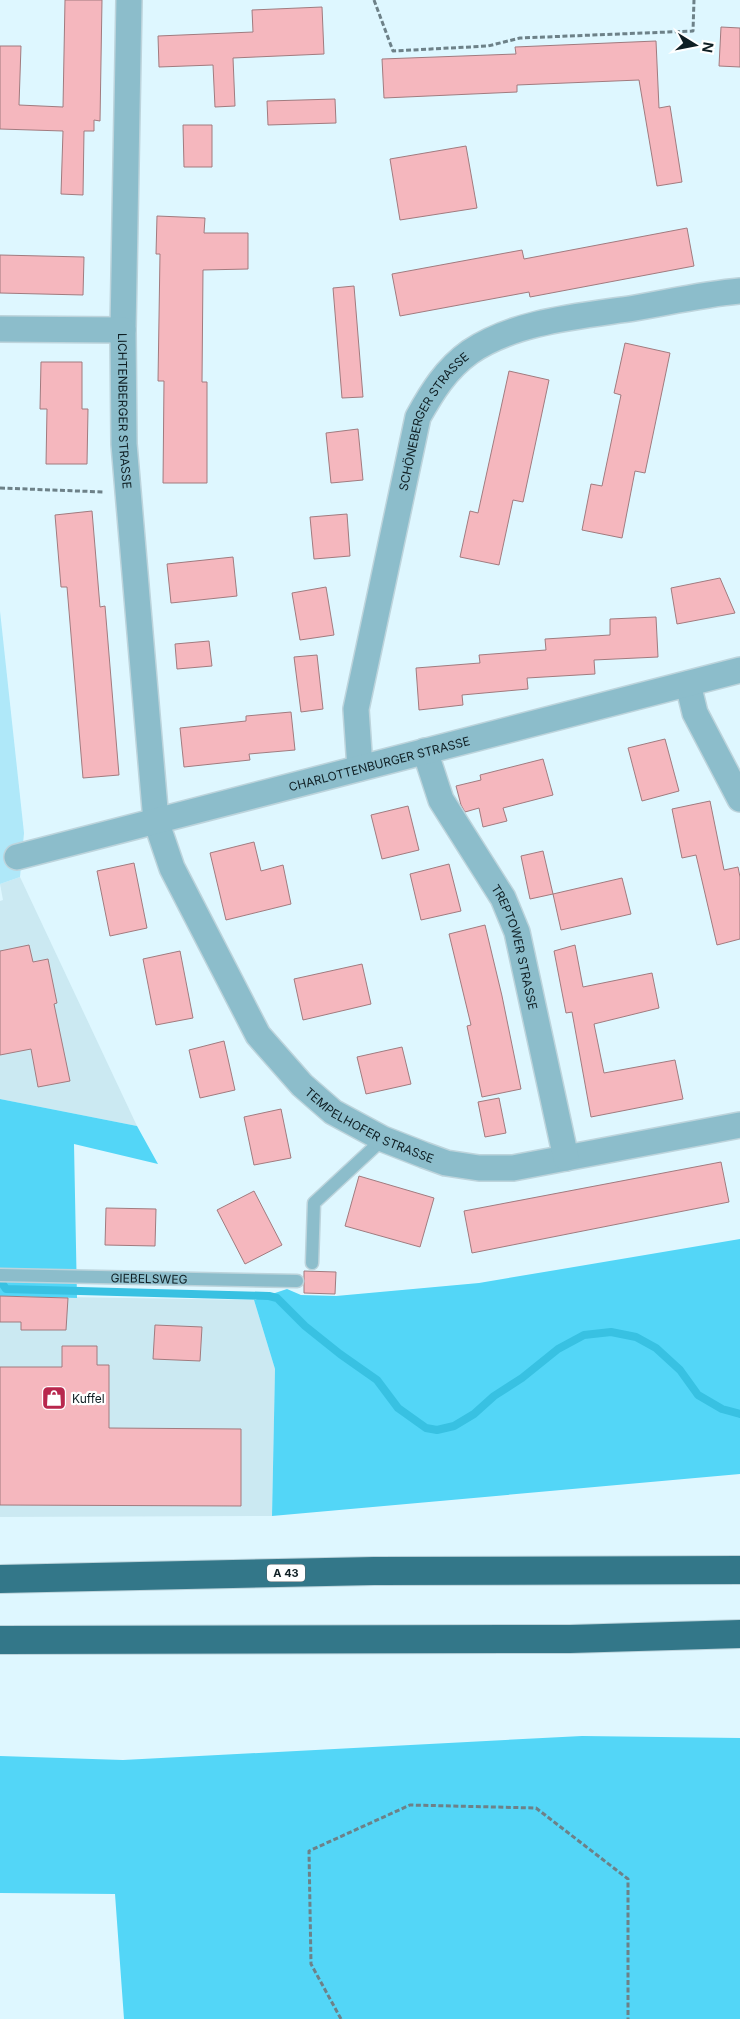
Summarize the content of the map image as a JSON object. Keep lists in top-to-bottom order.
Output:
{
  "streets": {
    "highway": ["A 43"],
    "street": [
      "LICHTENBERGER STRASSE",
      "SCHÖNEBERGER STRASSE",
      "CHARLOTTENBURGER STRASSE",
      "TREPTOWER STRASSE",
      "TEMPELHOFER STRASSE"
    ],
    "lane": ["GIEBELSWEG"]
  },
  "crossings": [
    ["LICHTENBERGER STRASSE", "CHARLOTTENBURGER STRASSE"],
    ["LICHTENBERGER STRASSE", "TEMPELHOFER STRASSE"],
    ["SCHÖNEBERGER STRASSE", "CHARLOTTENBURGER STRASSE"],
    ["CHARLOTTENBURGER STRASSE", "TREPTOWER STRASSE"],
    ["CHARLOTTENBURGER STRASSE", "TEMPELHOFER STRASSE"],
    ["TREPTOWER STRASSE", "TEMPELHOFER STRASSE"]
  ],
  "places": {
    "shop": ["Kuffel"]
  },
  "north": "right"
}
